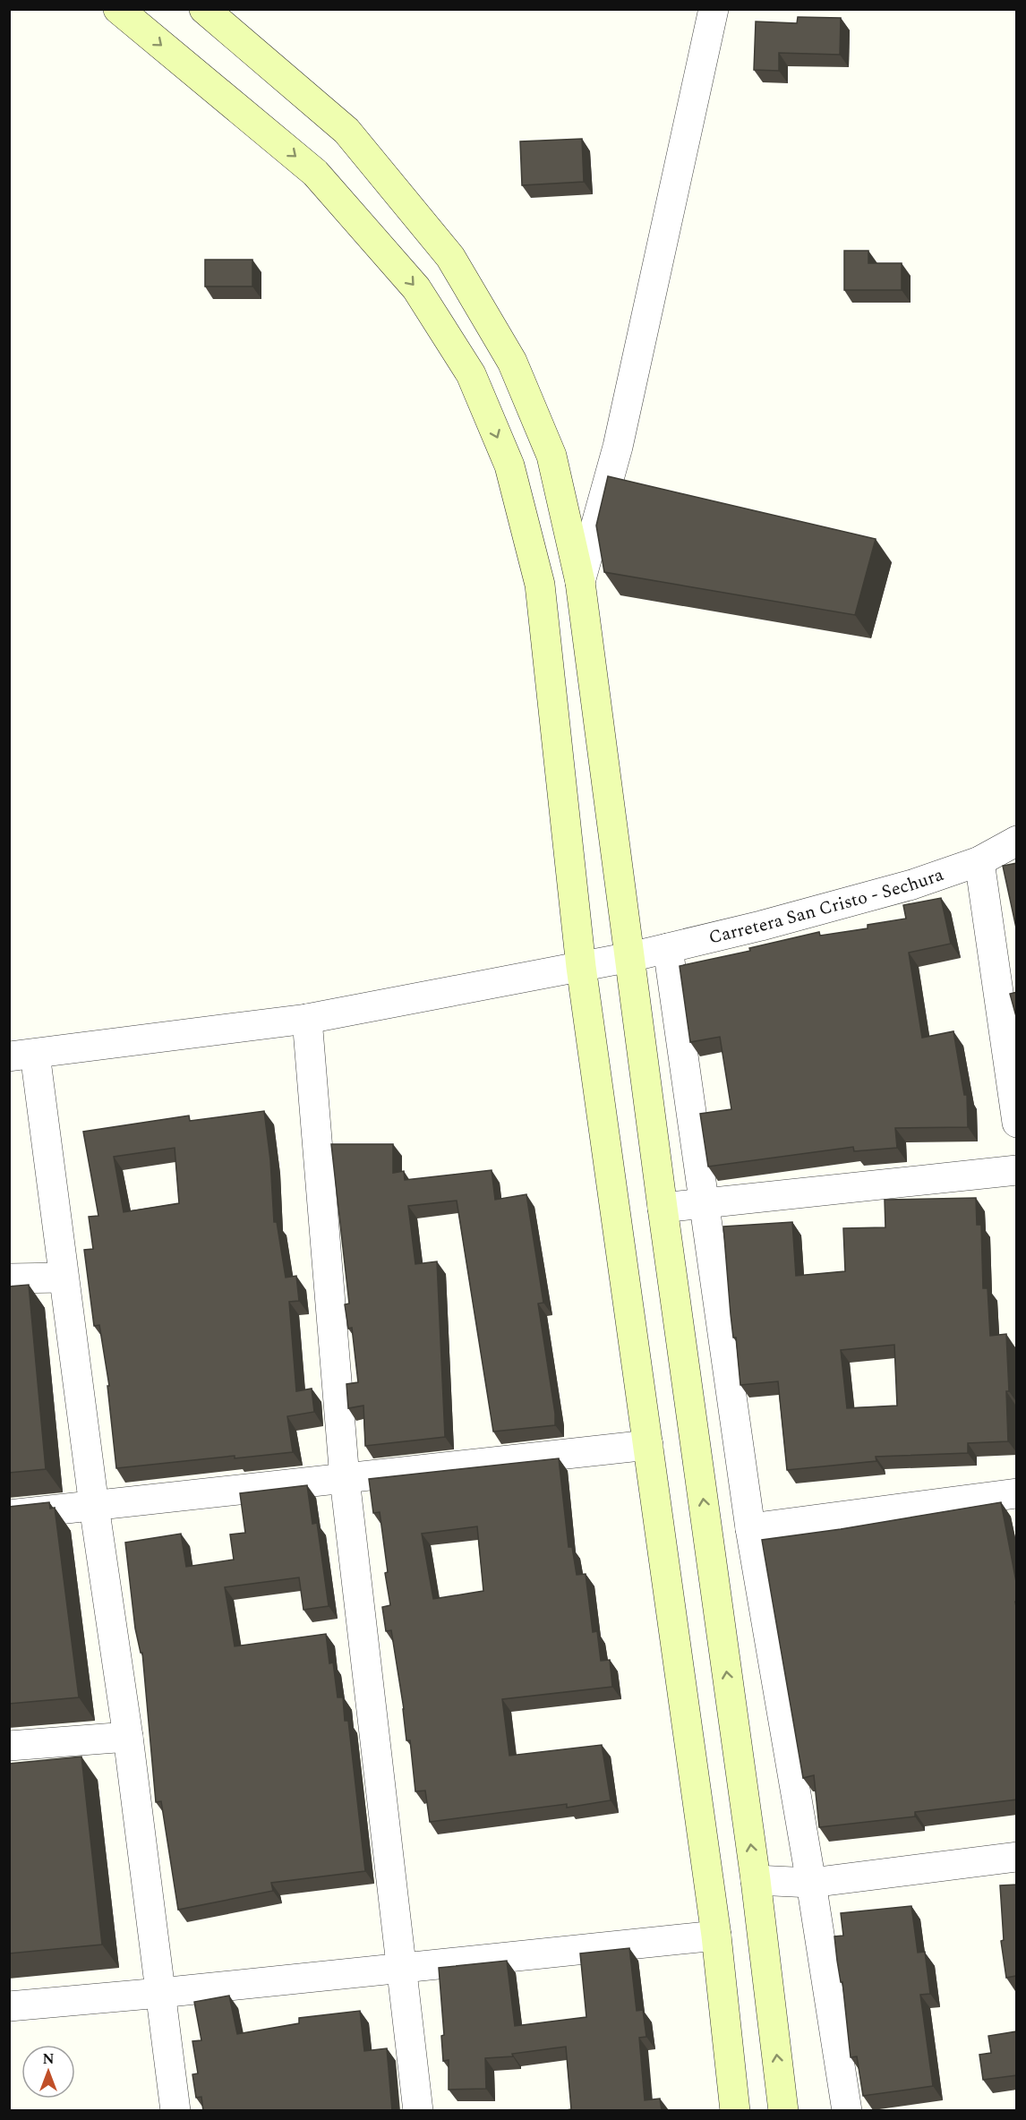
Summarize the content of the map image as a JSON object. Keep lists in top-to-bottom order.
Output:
{
  "streets": {
    "street": ["Carretera San Cristo - Sechura"]
  },
  "north": "top"
}
